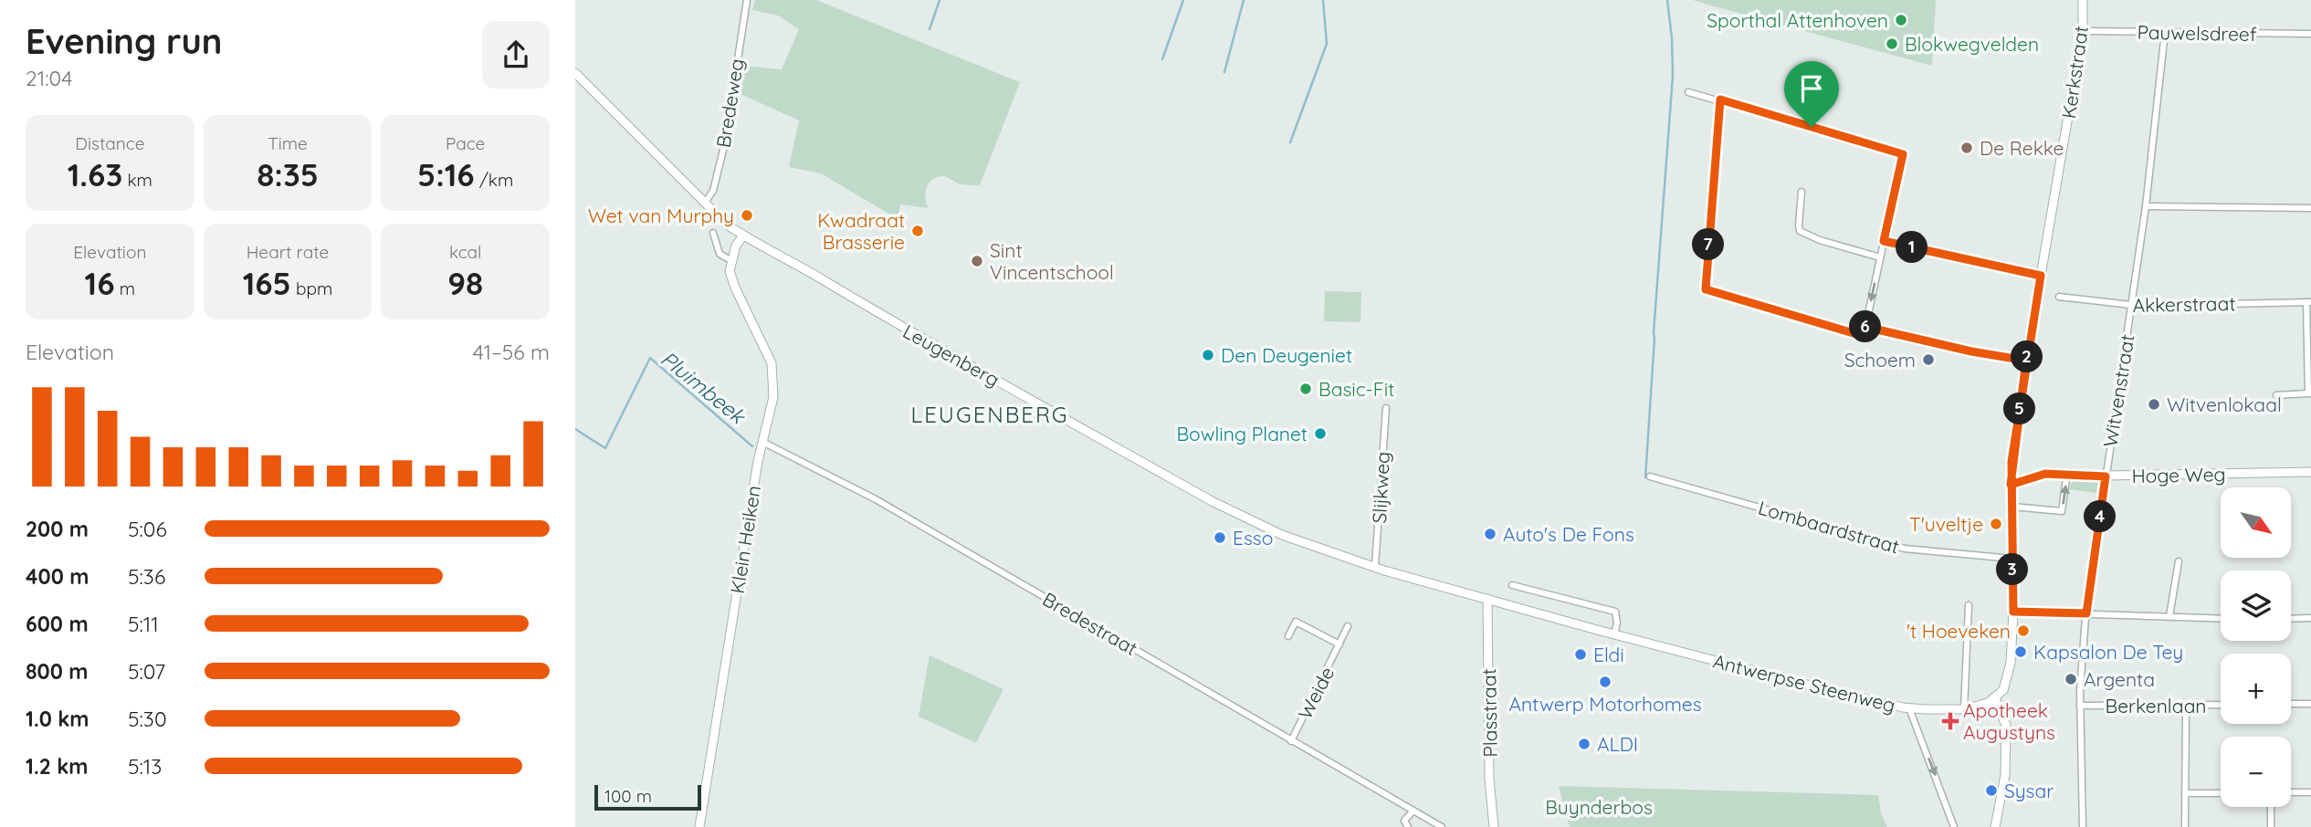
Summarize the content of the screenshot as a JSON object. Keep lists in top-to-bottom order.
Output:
{
  "streets": {
    "main road": [
      "Kerkstraat",
      "Leugenberg",
      "Hoge Weg",
      "Klein Heiken",
      "Antwerpse Steenweg",
      "Plasstraat"
    ],
    "street": [
      "Pauwelsdreef",
      "Bredeweg",
      "Akkerstraat",
      "Witvenstraat",
      "Slijkweg",
      "Lombaardstraat",
      "Bredestraat",
      "Weide",
      "Berkenlaan"
    ]
  },
  "crossings": [
    ["Pauwelsdreef", "Kerkstraat"],
    ["Pauwelsdreef", "Witvenstraat"],
    ["Kerkstraat", "Hoge Weg"],
    ["Kerkstraat", "Lombaardstraat"],
    ["Kerkstraat", "Antwerpse Steenweg"],
    ["Bredeweg", "Leugenberg"],
    ["Akkerstraat", "Witvenstraat"],
    ["Leugenberg", "Slijkweg"],
    ["Leugenberg", "Antwerpse Steenweg"],
    ["Leugenberg", "Plasstraat"],
    ["Witvenstraat", "Hoge Weg"],
    ["Witvenstraat", "Berkenlaan"],
    ["Klein Heiken", "Bredestraat"],
    ["Bredestraat", "Weide"],
    ["Antwerpse Steenweg", "Plasstraat"]
  ],
  "districts": ["LEUGENBERG"],
  "water": ["Pluimbeek"],
  "parks": ["Buynderbos"],
  "places": {
    "other": [
      "Sporthal Attenhoven",
      "Blokwegvelden",
      "De Rekke",
      "Wet van Murphy",
      "Kwadraat Brasserie",
      "Sint Vincentschool",
      "Den Deugeniet",
      "Schoem",
      "Basic-Fit",
      "Witvenlokaal",
      "Bowling Planet",
      "T'uveltje",
      "Auto's De Fons",
      "Esso",
      "'t Hoeveken",
      "Kapsalon De Tey",
      "Eldi",
      "Argenta",
      "Antwerp Motorhomes",
      "ALDI",
      "Sysar"
    ],
    "health": ["Apotheek Augustyns"]
  },
  "scale_bar": "100 m",
  "north": "bottom right",
  "page": {
    "heading": ["Evening run", "21:04"],
    "stats": [
      ["Distance", "1.63 km"],
      ["Time", "8:35"],
      ["Pace", "5:16 /km"],
      ["Elevation", "16 m"],
      ["Heart rate", "165 bpm"],
      ["kcal", "98"]
    ],
    "pins": [
      "7",
      "1",
      "6",
      "2",
      "5",
      "4",
      "3"
    ],
    "chart": ["Elevation", "41–56 m"],
    "map_buttons": ["+", "−"],
    "list": [
      {
        "name": "200 m",
        "note": "5:06"
      },
      {
        "name": "400 m",
        "note": "5:36"
      },
      {
        "name": "600 m",
        "note": "5:11"
      },
      {
        "name": "800 m",
        "note": "5:07"
      },
      {
        "name": "1.0 km",
        "note": "5:30"
      },
      {
        "name": "1.2 km",
        "note": "5:13"
      }
    ],
    "scale": "100 m"
  }
}
